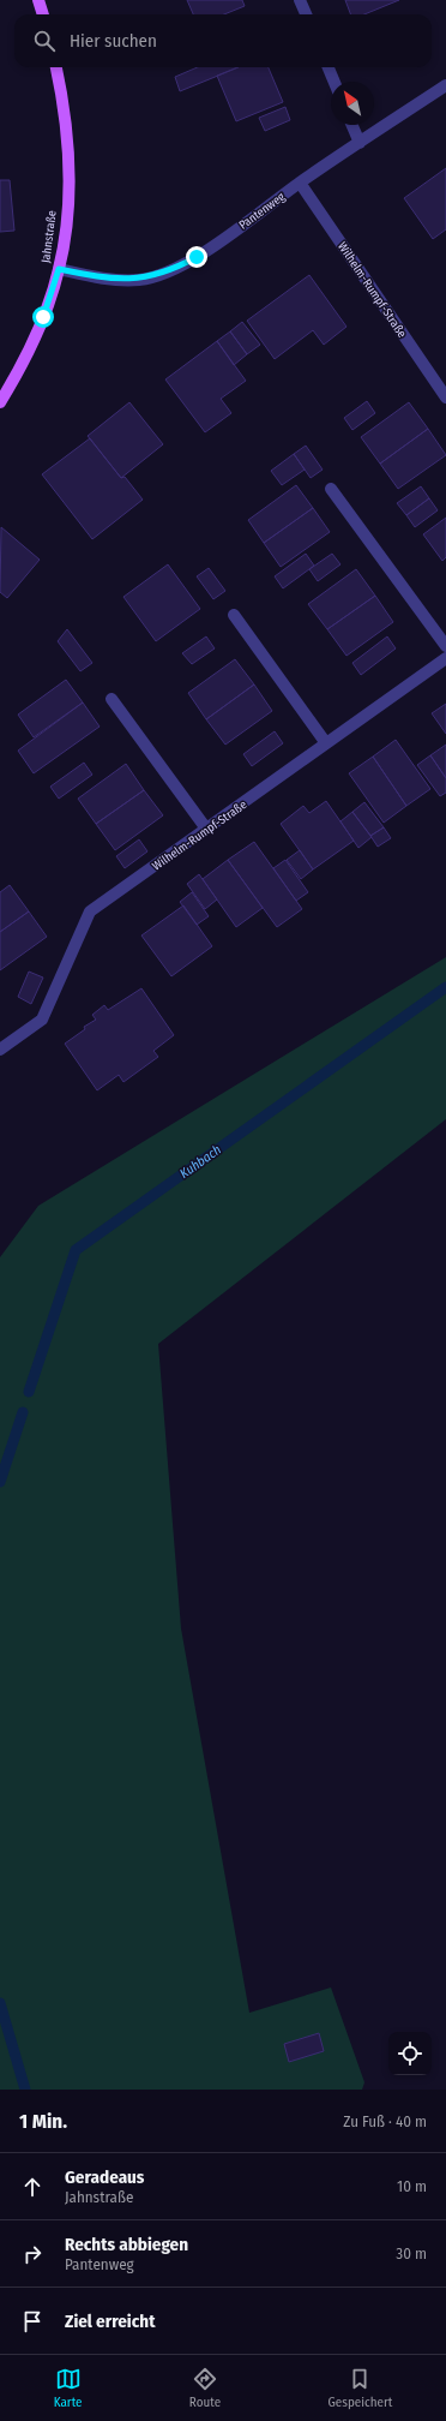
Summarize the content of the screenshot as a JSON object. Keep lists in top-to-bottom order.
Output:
{
  "streets": {
    "main road": ["Jahnstraße"],
    "street": ["Pantenweg", "Wilhelm-Rumpf-Straße"]
  },
  "crossings": [
    ["Pantenweg", "Jahnstraße"],
    ["Pantenweg", "Wilhelm-Rumpf-Straße"]
  ],
  "water": ["Kuhbach"],
  "north": "top left",
  "page": {
    "search": "Hier suchen",
    "heading": ["1 Min.", "Zu Fuß · 40 m"],
    "list": [
      ["Geradeaus", "Jahnstraße", "10 m"],
      ["Rechts abbiegen", "Pantenweg", "30 m"],
      "Ziel erreicht"
    ],
    "nav": ["Karte", "Route", "Gespeichert"]
  }
}
